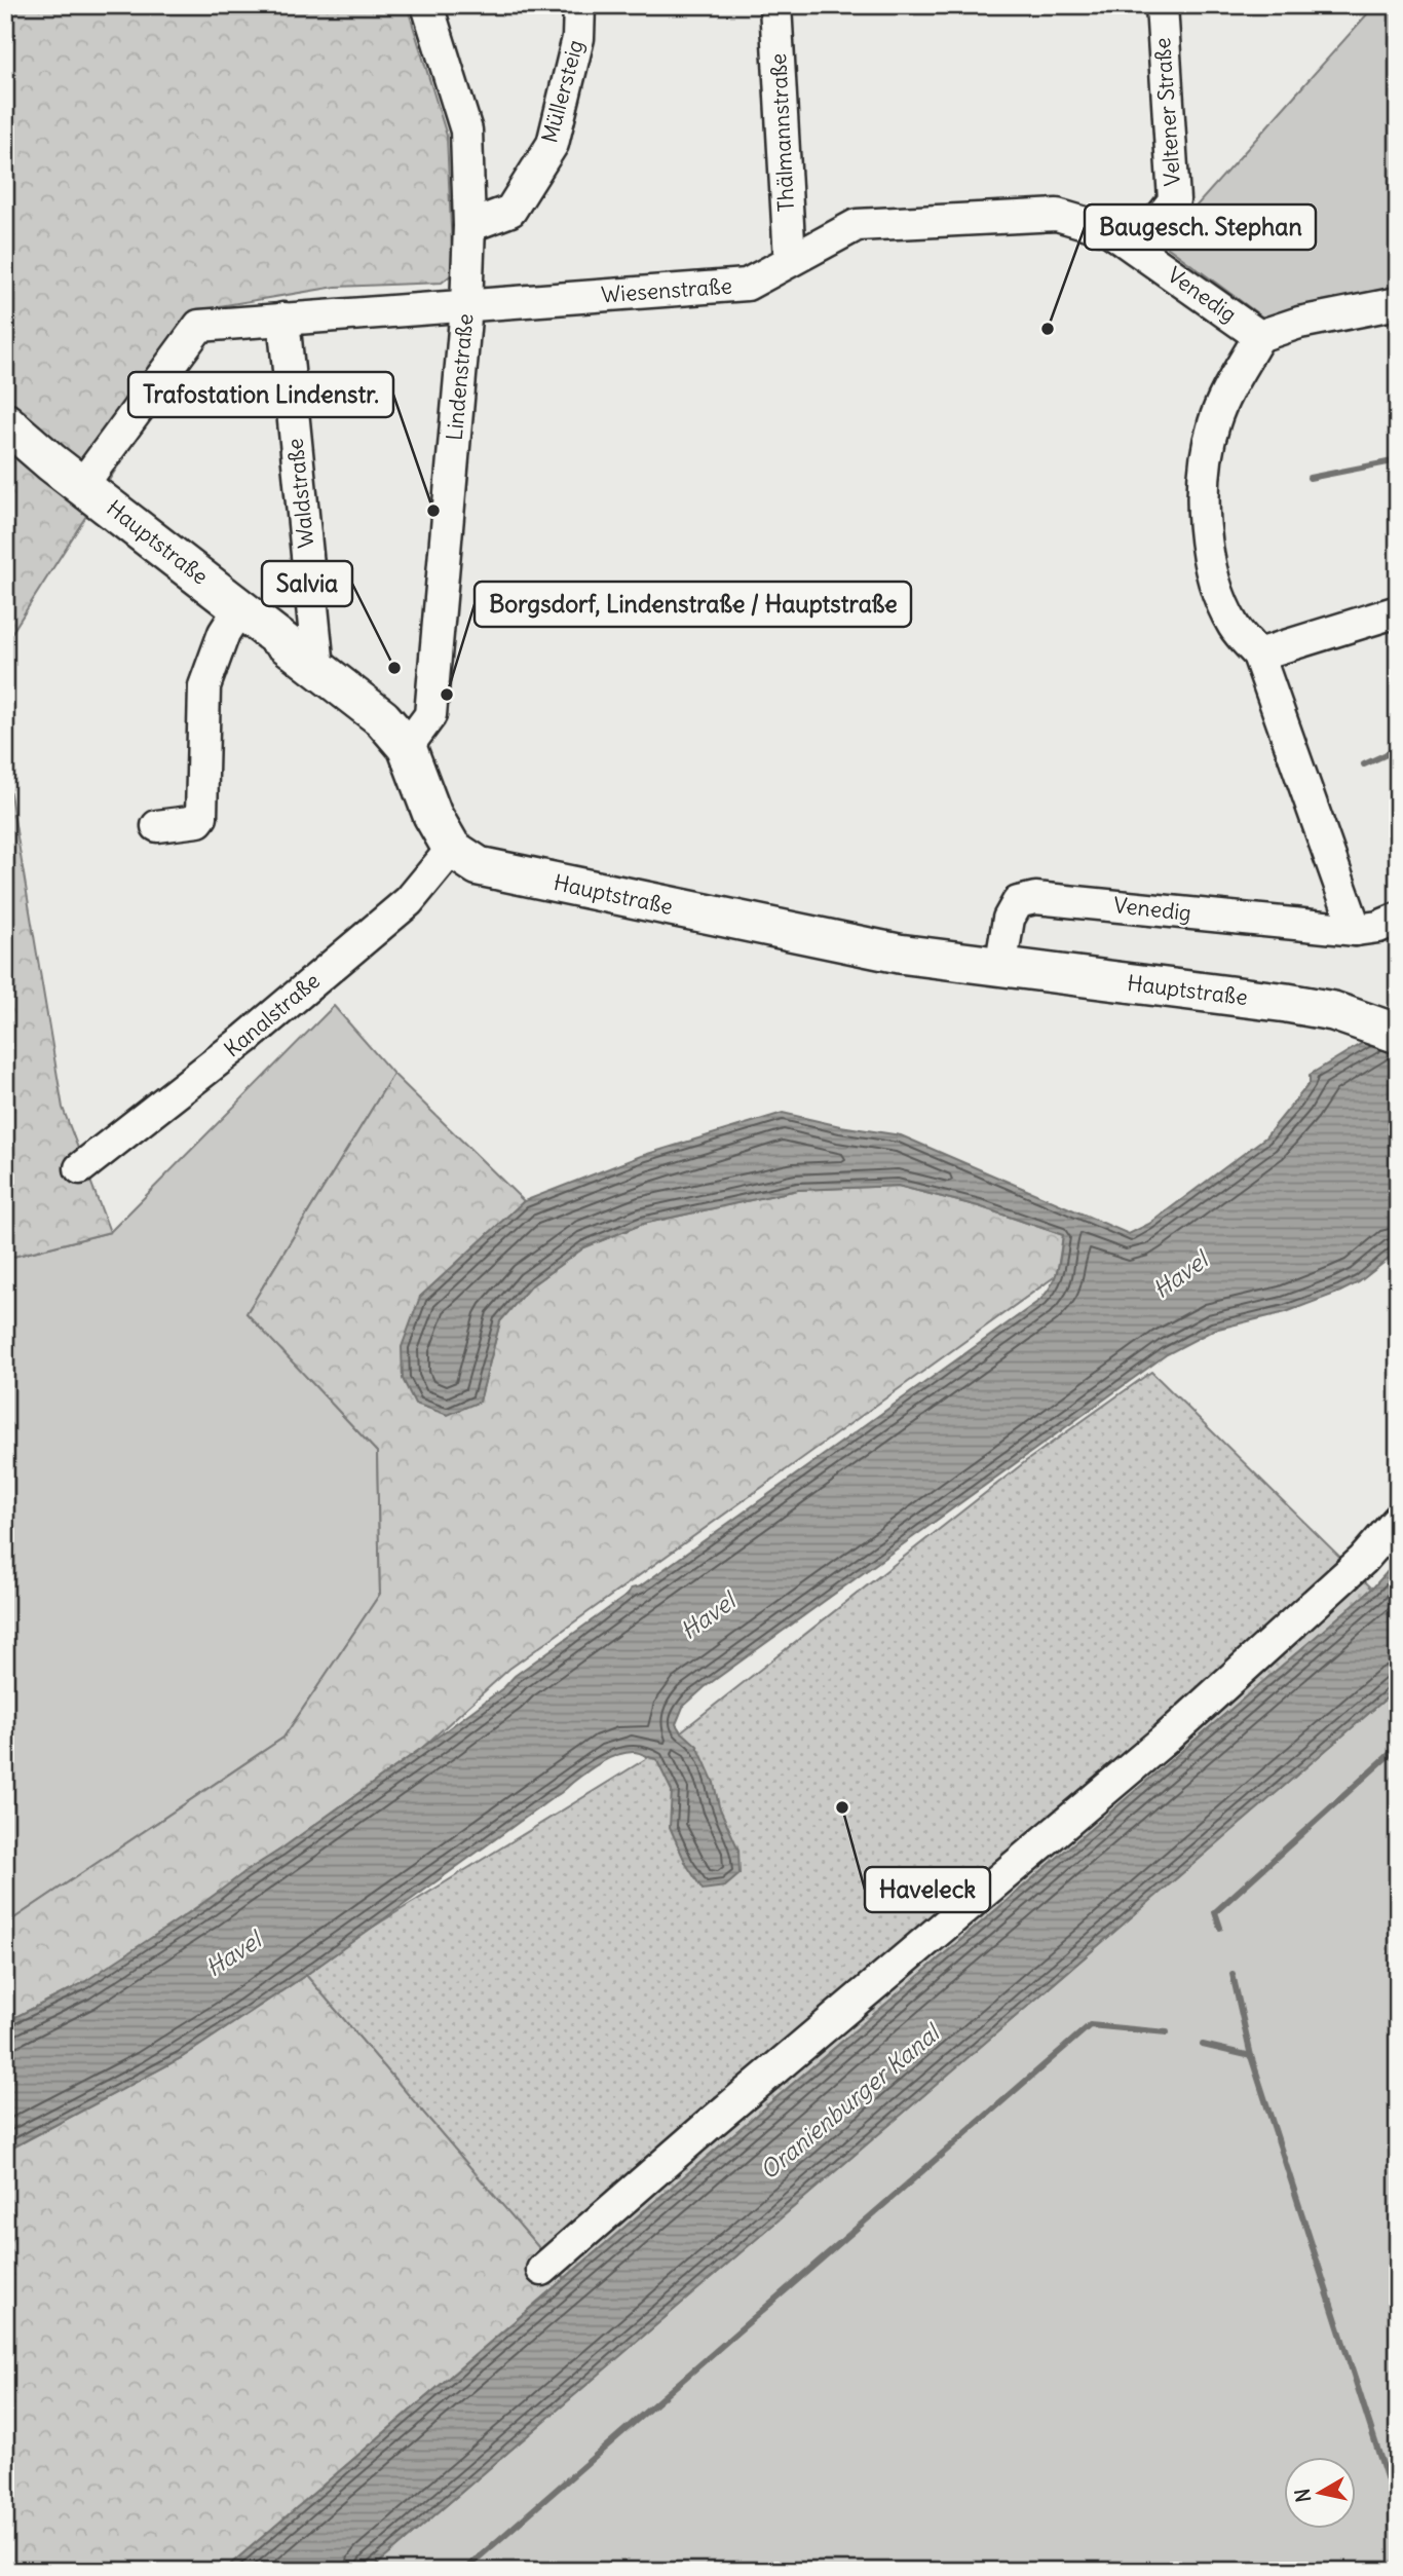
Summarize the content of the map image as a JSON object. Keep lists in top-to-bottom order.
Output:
{
  "streets": {
    "main road": ["Hauptstraße"],
    "street": [
      "Müllersteig",
      "Veltener Straße",
      "Thälmannstraße",
      "Wiesenstraße",
      "Venedig",
      "Lindenstraße",
      "Waldstraße",
      "Kanalstraße"
    ]
  },
  "crossings": [
    ["Müllersteig", "Lindenstraße"],
    ["Veltener Straße", "Venedig"],
    ["Thälmannstraße", "Wiesenstraße"],
    ["Wiesenstraße", "Venedig"],
    ["Wiesenstraße", "Lindenstraße"],
    ["Venedig", "Hauptstraße"],
    ["Lindenstraße", "Hauptstraße"],
    ["Waldstraße", "Hauptstraße"],
    ["Hauptstraße", "Kanalstraße"]
  ],
  "water": ["Havel", "Oranienburger Kanal"],
  "places": [
    "Baugesch. Stephan",
    "Trafostation Lindenstr.",
    "Salvia",
    "Borgsdorf, Lindenstraße / Hauptstraße",
    "Haveleck"
  ],
  "north": "left"
}
